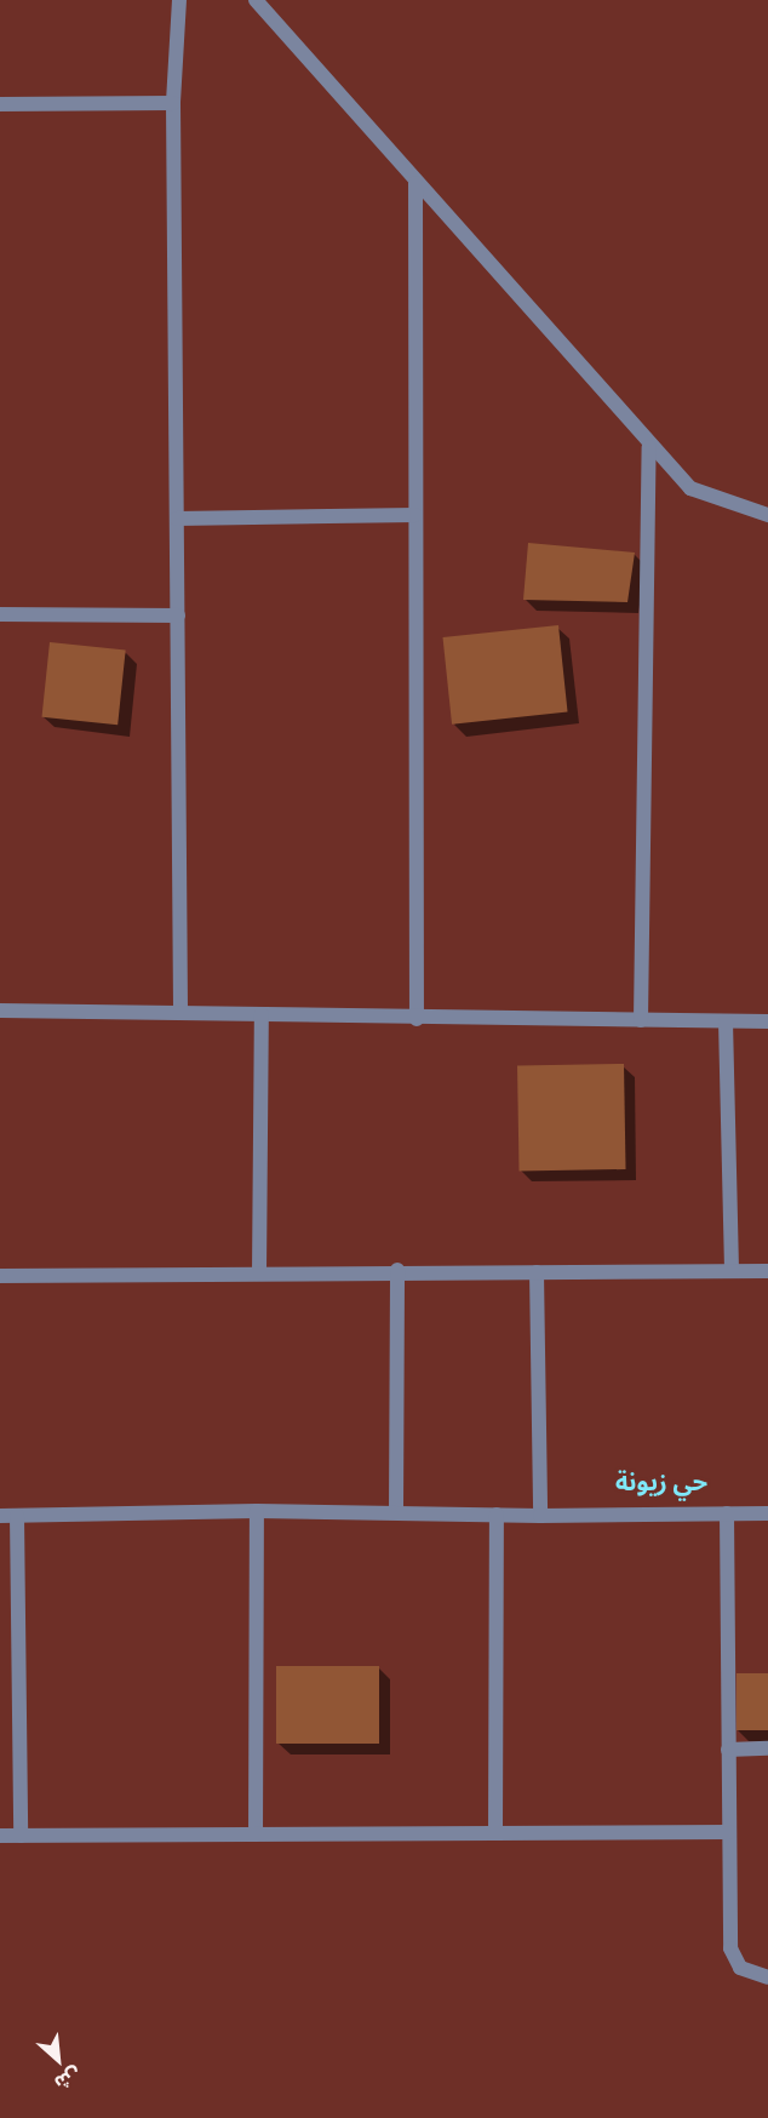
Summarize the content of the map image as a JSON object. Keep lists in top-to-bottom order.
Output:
{
  "districts": ["حي زيونة"],
  "north": "bottom right"
}
